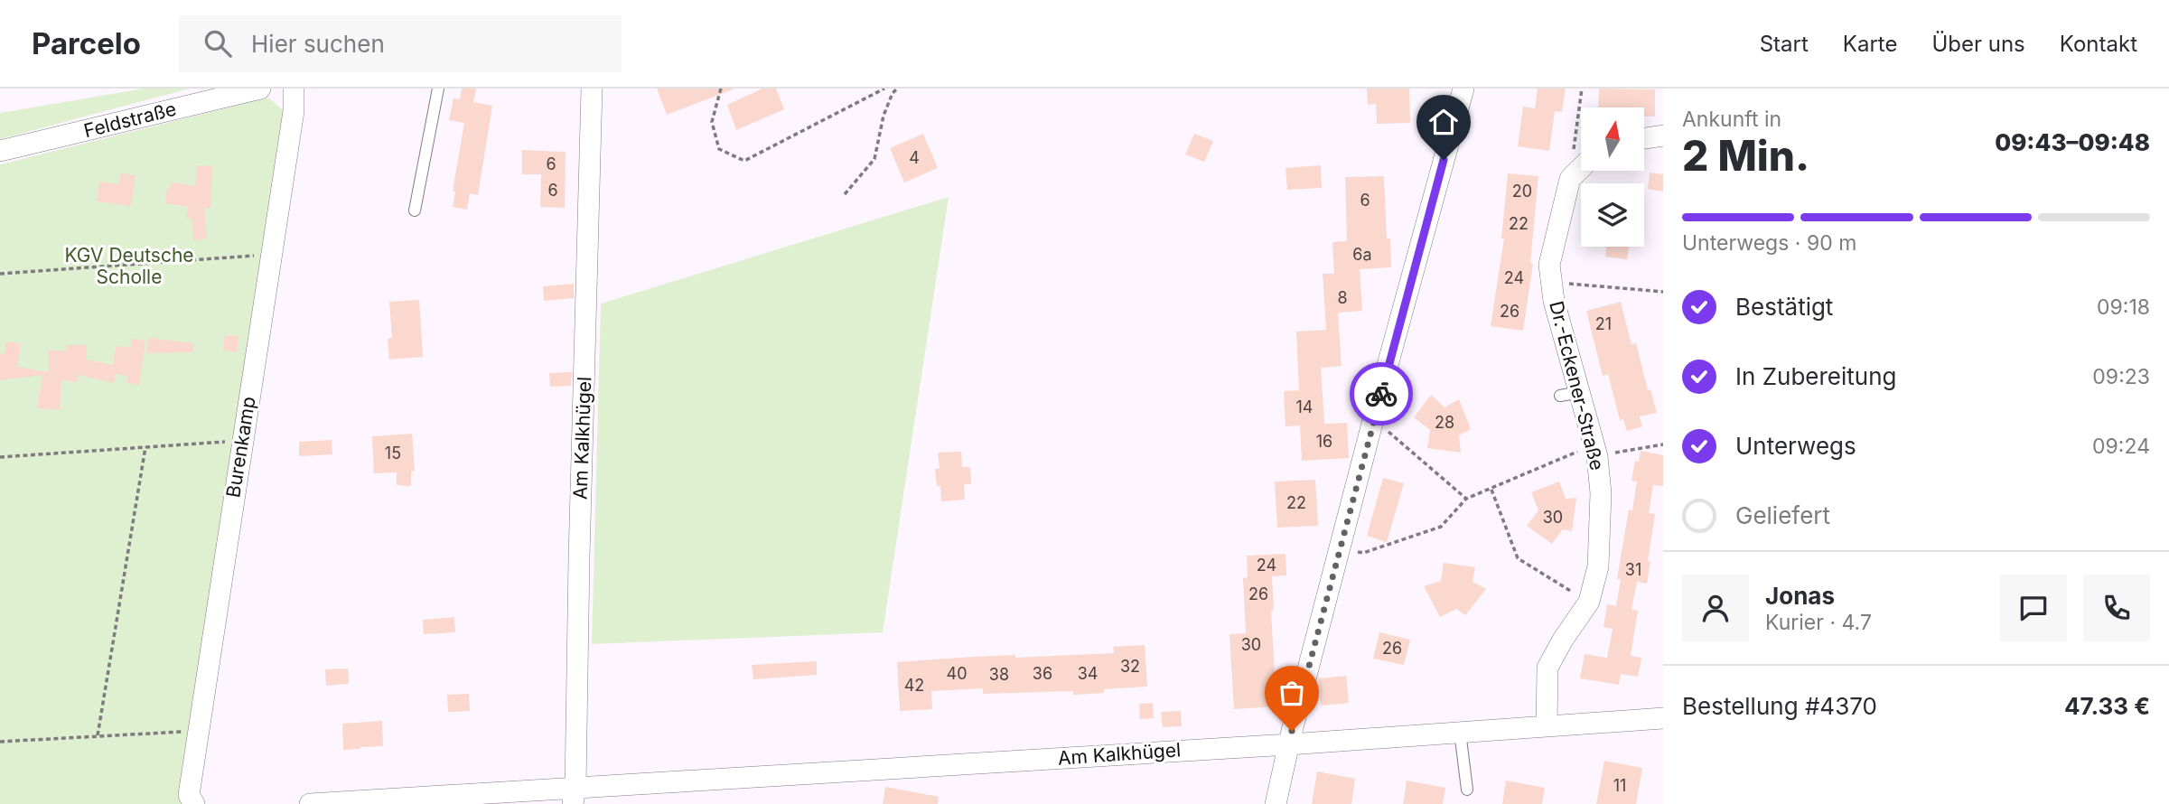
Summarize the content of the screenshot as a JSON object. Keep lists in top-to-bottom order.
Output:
{
  "streets": {
    "street": [
      "Feldstraße",
      "Dr.-Eckener-Straße",
      "Am Kalkhügel",
      "Burenkamp"
    ]
  },
  "crossings": [
    ["Dr.-Eckener-Straße", "Am Kalkhügel"]
  ],
  "parks": ["KGV Deutsche Scholle"],
  "house_numbers": [
    "4",
    "6",
    "6",
    "20",
    "6",
    "22",
    "6a",
    "24",
    "8",
    "26",
    "21",
    "14",
    "28",
    "16",
    "15",
    "22",
    "30",
    "24",
    "31",
    "26",
    "30",
    "26",
    "32",
    "40",
    "36",
    "34",
    "38",
    "42",
    "11"
  ],
  "north": "top",
  "page": {
    "header": "Parcelo",
    "search": "Hier suchen",
    "nav": [
      "Start",
      "Karte",
      "Über uns",
      "Kontakt"
    ],
    "heading": ["2 Min.", "Ankunft in", "09:43–09:48"],
    "panel": [
      "Jonas",
      "Kurier · 4.7",
      "Bestellung #4370",
      "47.33 €"
    ],
    "bar": "Unterwegs · 90 m",
    "list": [
      ["Bestätigt", "09:18"],
      ["In Zubereitung", "09:23"],
      ["Unterwegs", "09:24"],
      "Geliefert"
    ]
  }
}
